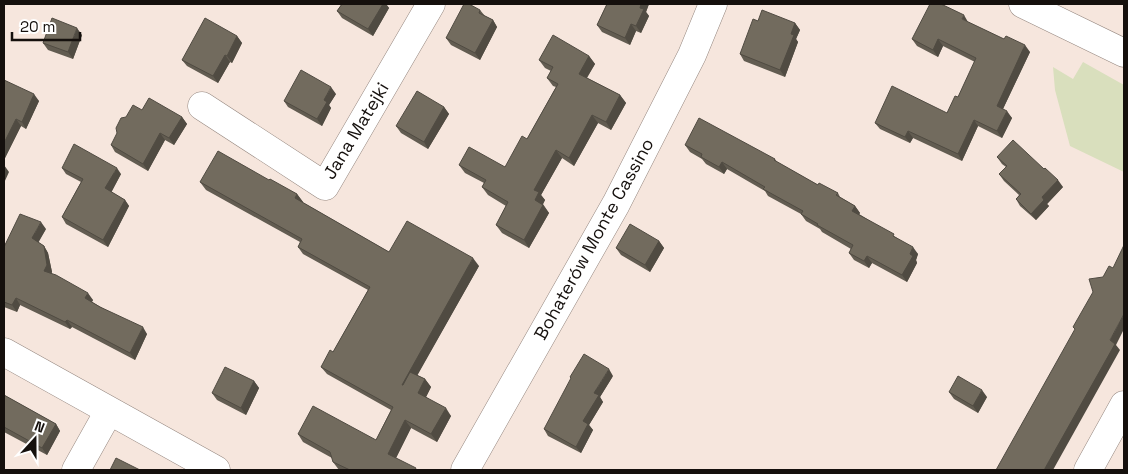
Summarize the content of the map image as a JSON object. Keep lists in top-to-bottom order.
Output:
{
  "streets": {
    "street": ["Jana Matejki", "Bohaterów Monte Cassino"]
  },
  "scale_bar": "20 m",
  "north": "top"
}
